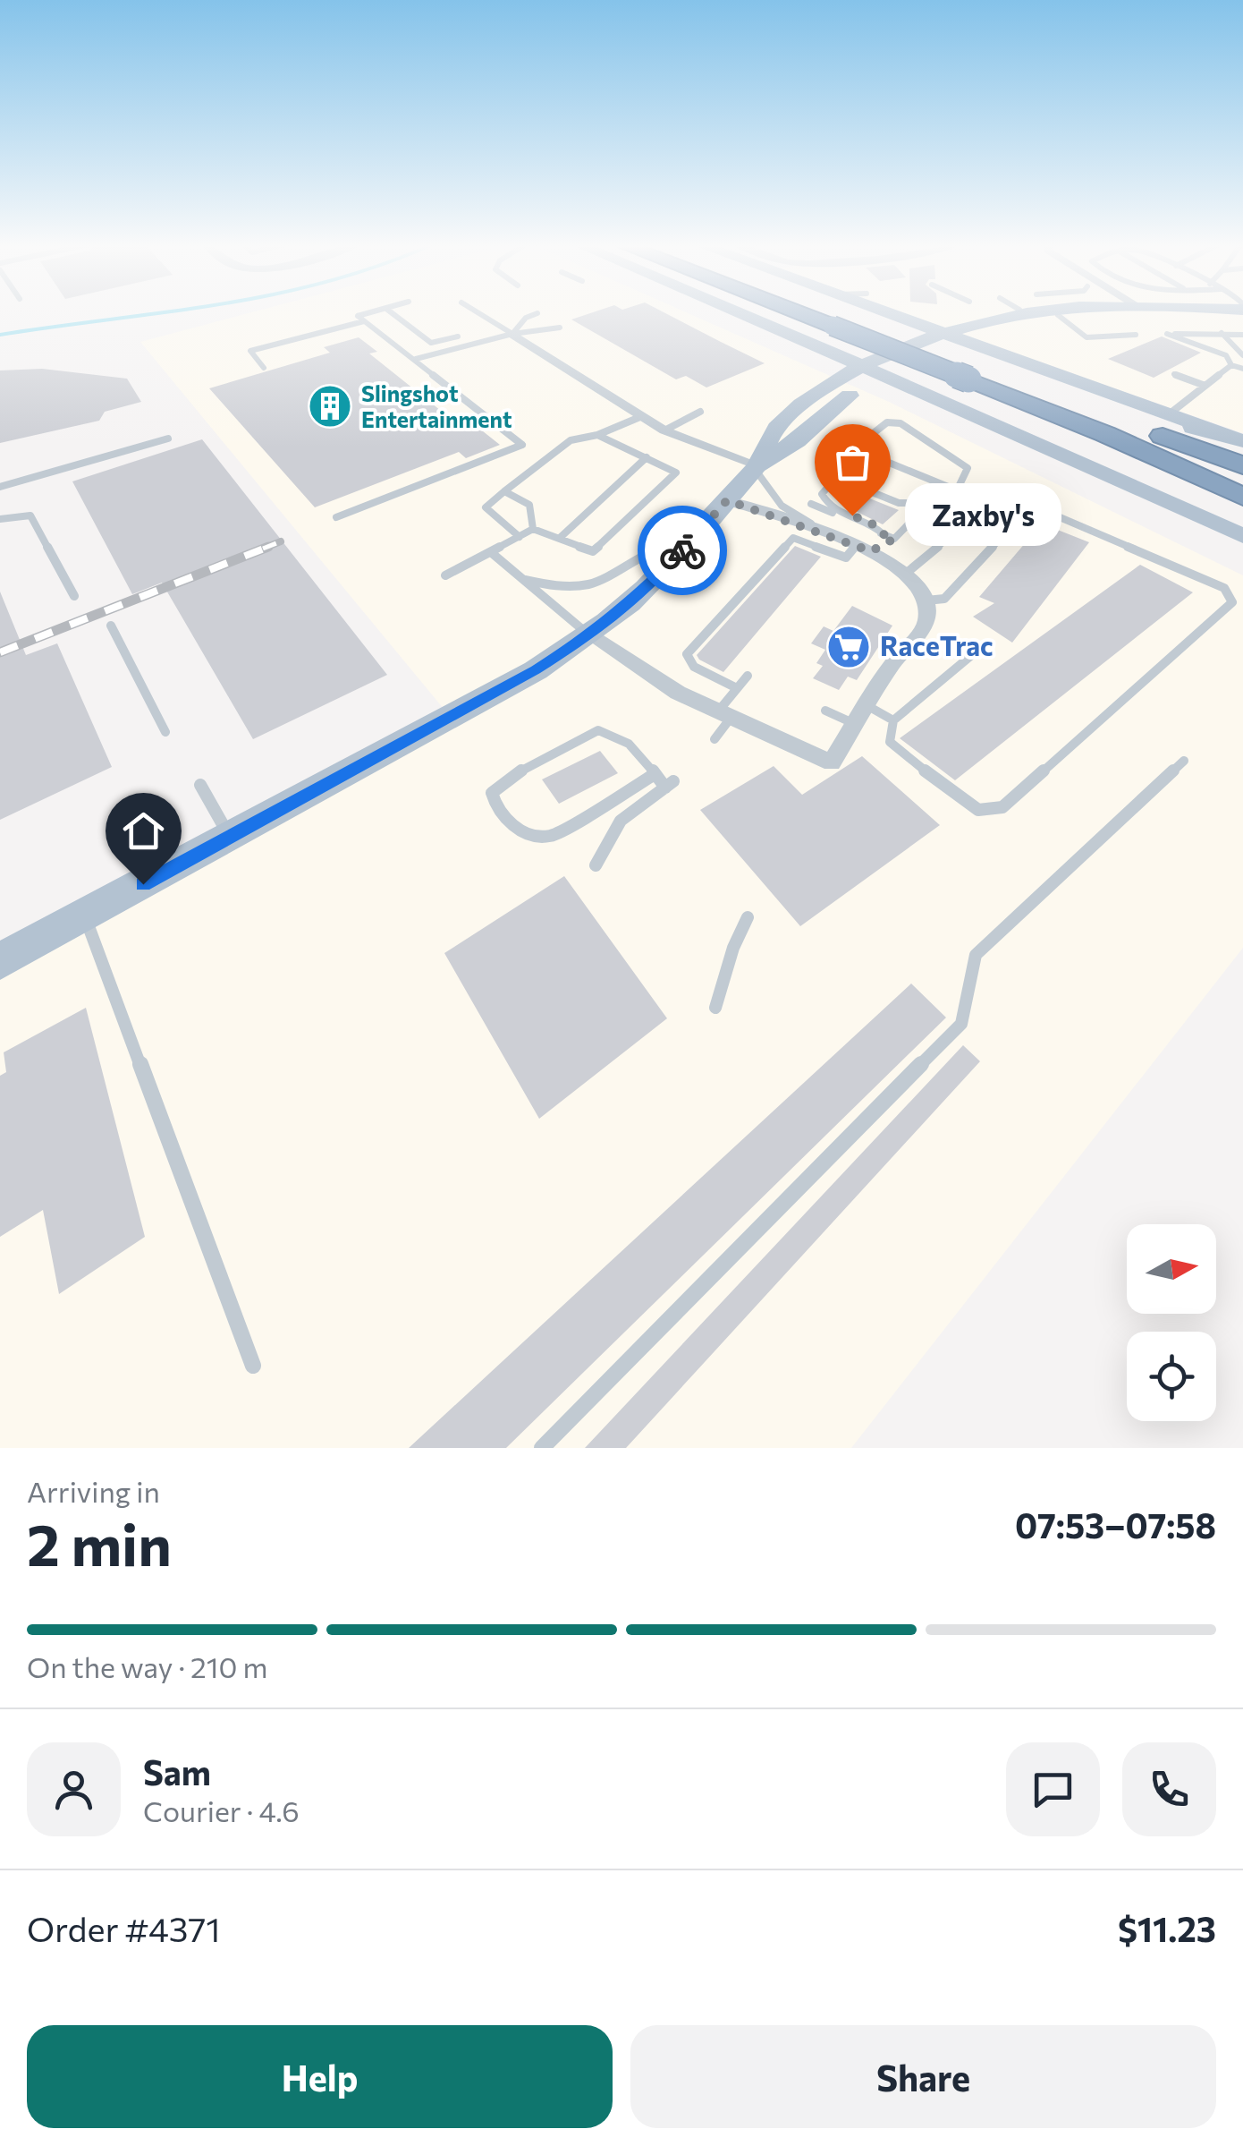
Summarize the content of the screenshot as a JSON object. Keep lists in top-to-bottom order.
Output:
{
  "places": {
    "building": ["Slingshot Entertainment"],
    "other": ["Zaxby's"],
    "supermarket": ["RaceTrac"]
  },
  "north": "right",
  "page": {
    "bubble": "Zaxby's",
    "heading": ["2 min", "Arriving in", "07:53–07:58"],
    "panel": [
      "Sam",
      "Courier · 4.6",
      "Order #4371",
      "$11.23"
    ],
    "bar": "On the way · 210 m",
    "buttons": ["Help", "Share"]
  }
}
